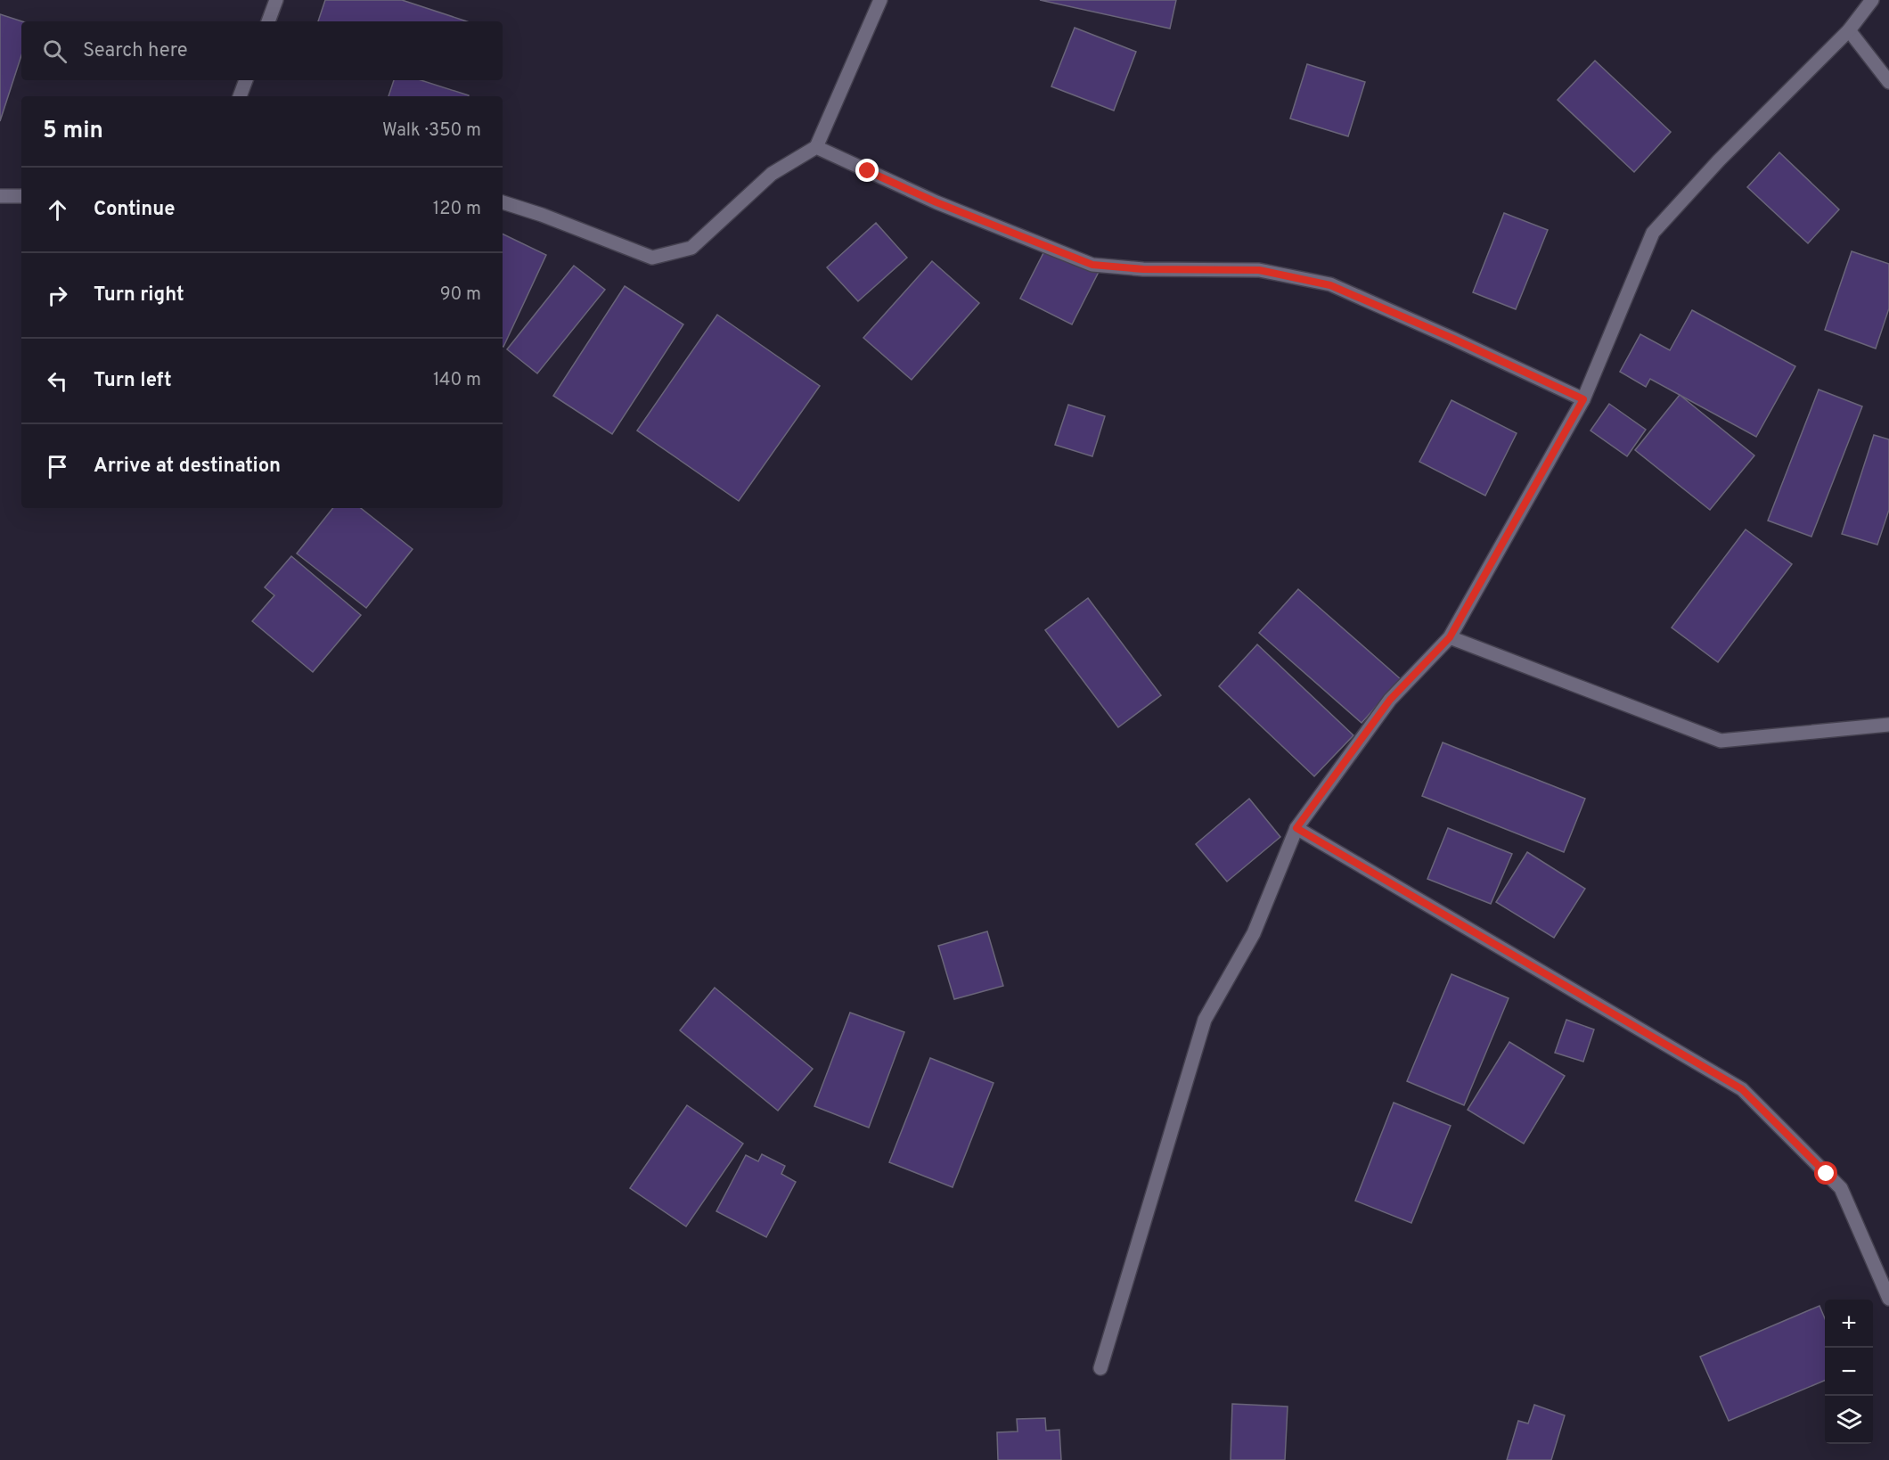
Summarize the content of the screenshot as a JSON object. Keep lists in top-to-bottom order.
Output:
{
  "page": {
    "search": "Search here",
    "heading": ["5 min", "Walk · 350 m"],
    "list": [
      ["Continue", "120 m"],
      ["Turn right", "90 m"],
      ["Turn left", "140 m"],
      "Arrive at destination"
    ],
    "map_buttons": ["+", "−"]
  }
}
